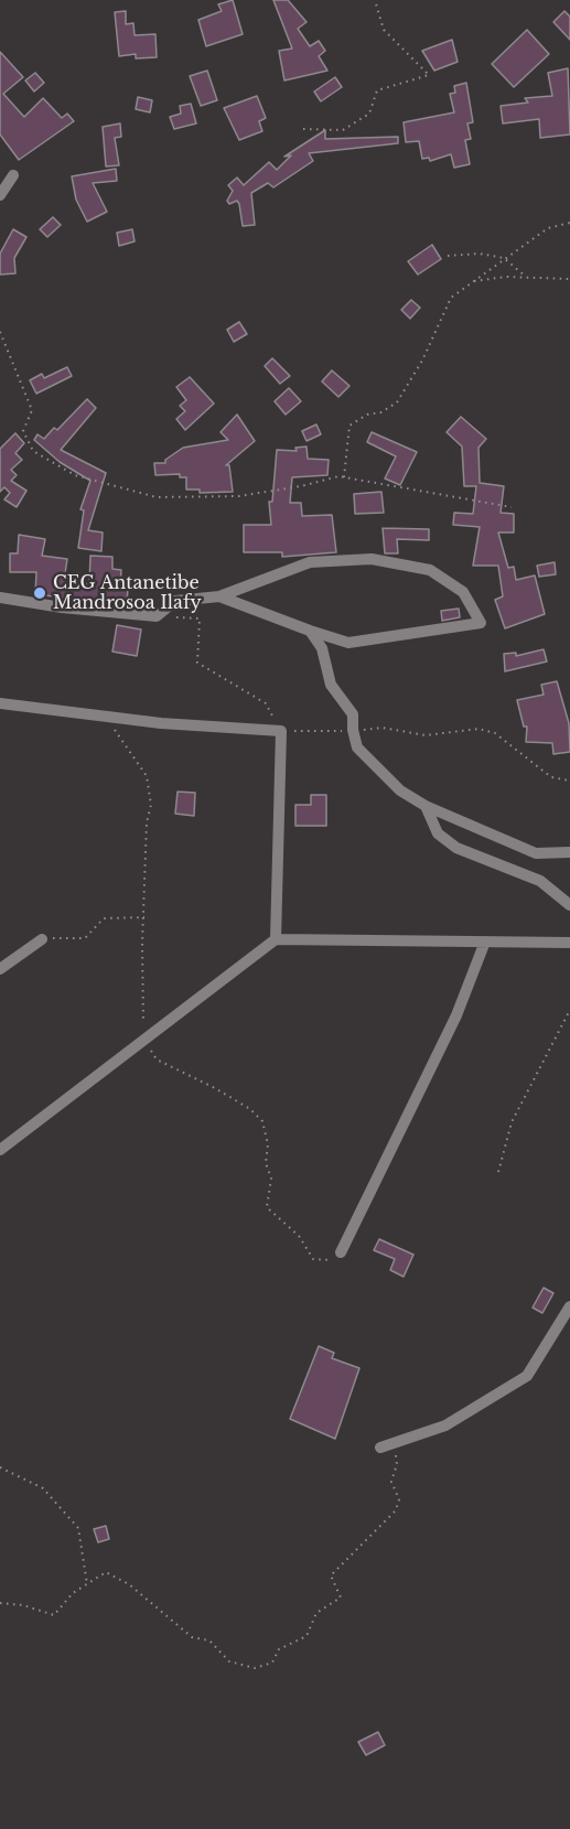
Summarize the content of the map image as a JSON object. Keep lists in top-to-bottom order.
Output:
{
  "places": ["CEG Antanetibe Mandrosoa Ilafy"]
}
